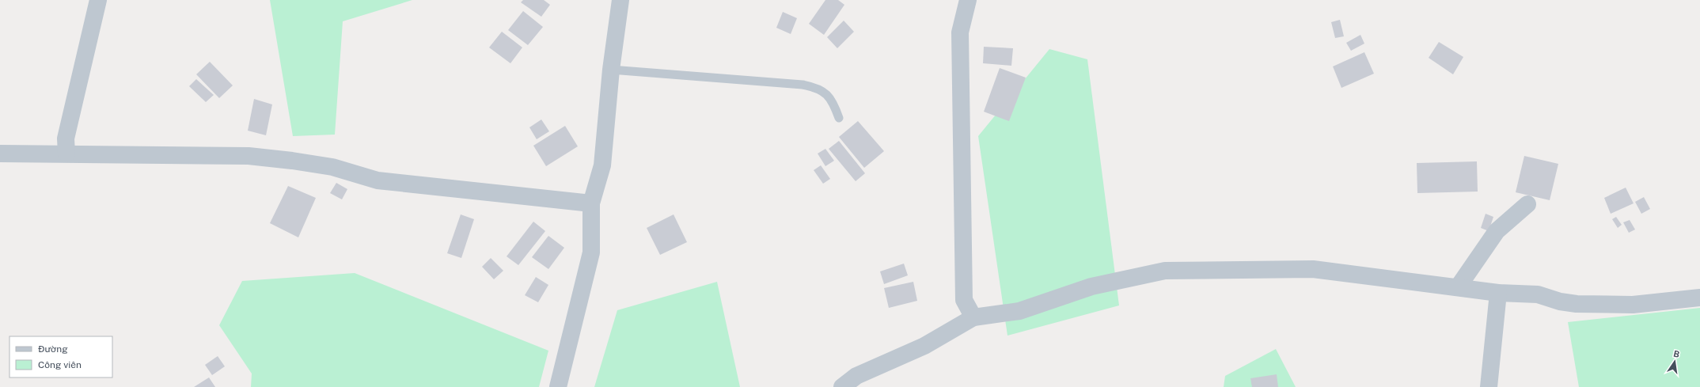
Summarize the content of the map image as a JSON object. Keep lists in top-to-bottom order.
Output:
{
  "legend": ["Đường", "Công viên"],
  "north": "top"
}
